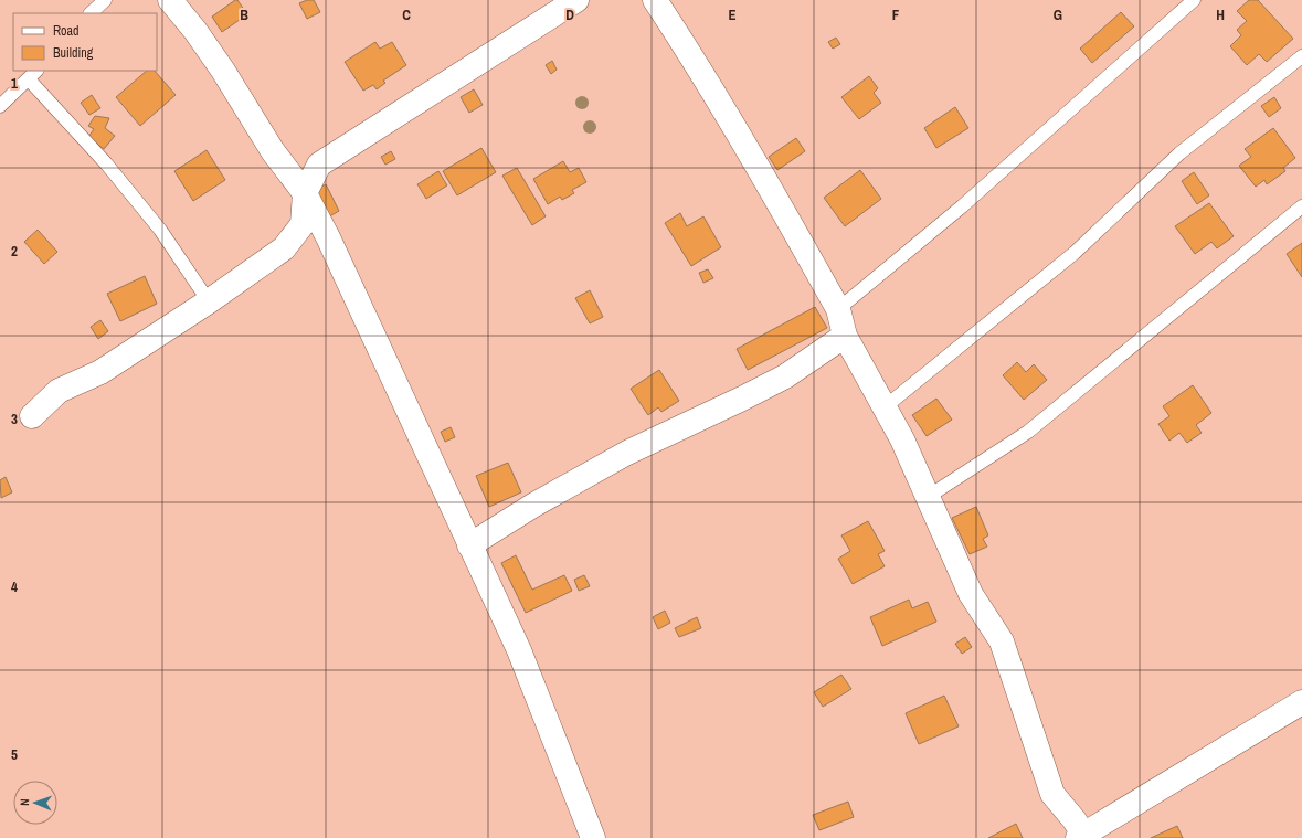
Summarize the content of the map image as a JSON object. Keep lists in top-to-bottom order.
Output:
{
  "legend": ["Road", "Building"],
  "north": "left",
  "grid": {
    "columns": [
      "B",
      "C",
      "D",
      "E",
      "F",
      "G",
      "H"
    ],
    "rows": [
      "1",
      "2",
      "3",
      "4",
      "5"
    ]
  }
}
